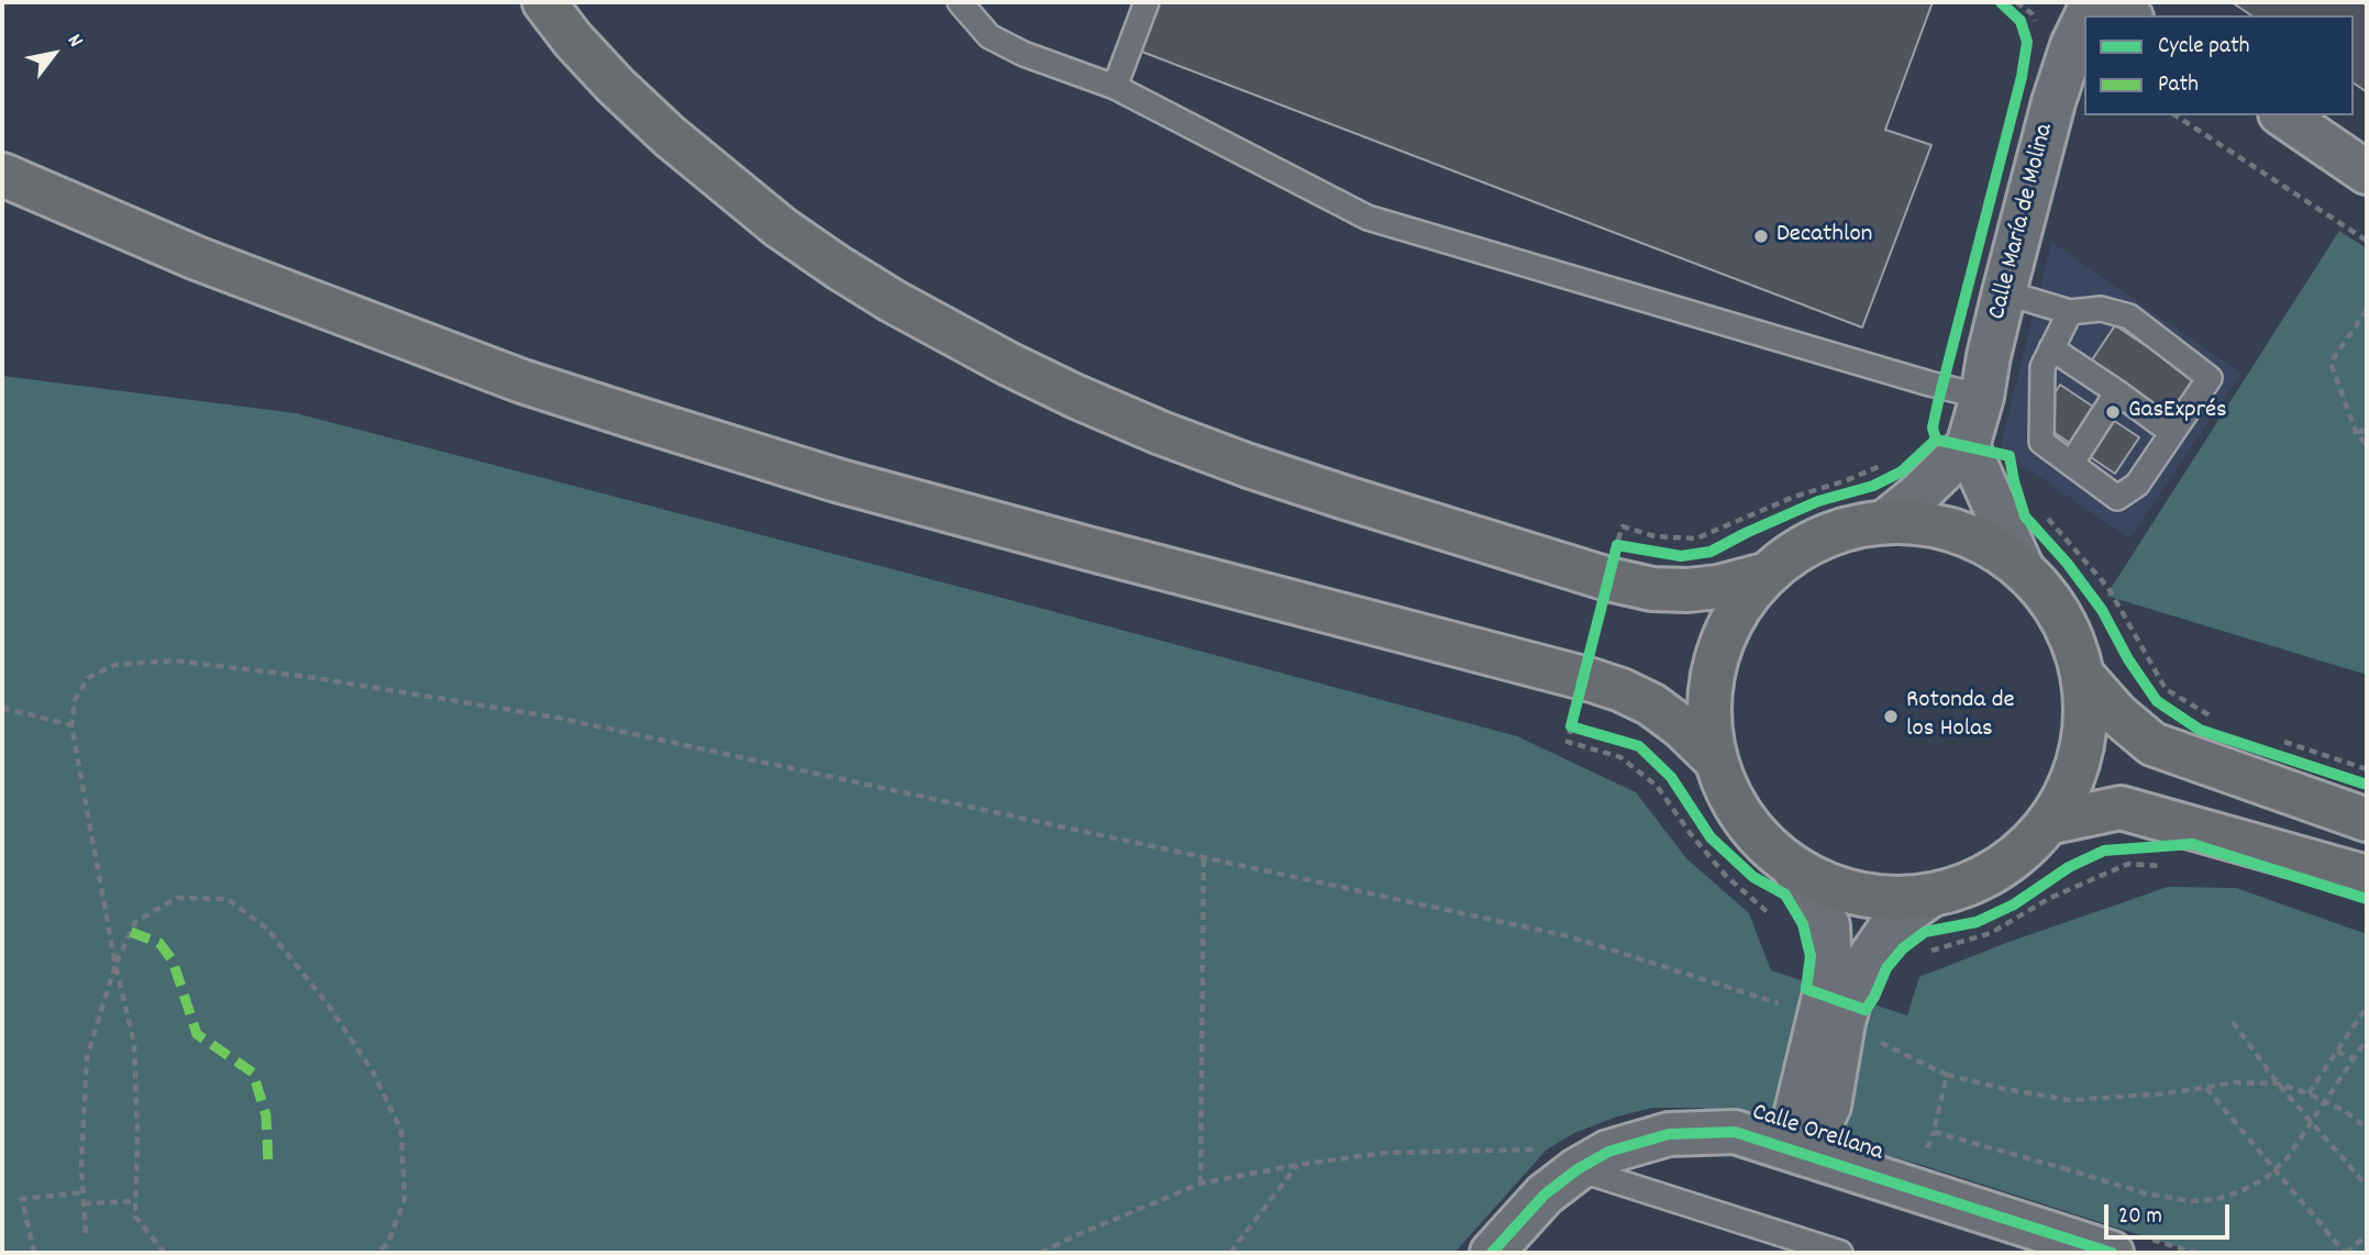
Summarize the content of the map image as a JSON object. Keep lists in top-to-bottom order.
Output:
{
  "streets": {
    "street": ["Calle María de Molina", "Calle Orellana"]
  },
  "places": ["Decathlon", "GasExprés", "Rotonda de los Holas"],
  "legend": ["Cycle path", "Path"],
  "scale_bar": "20 m",
  "north": "top right"
}
